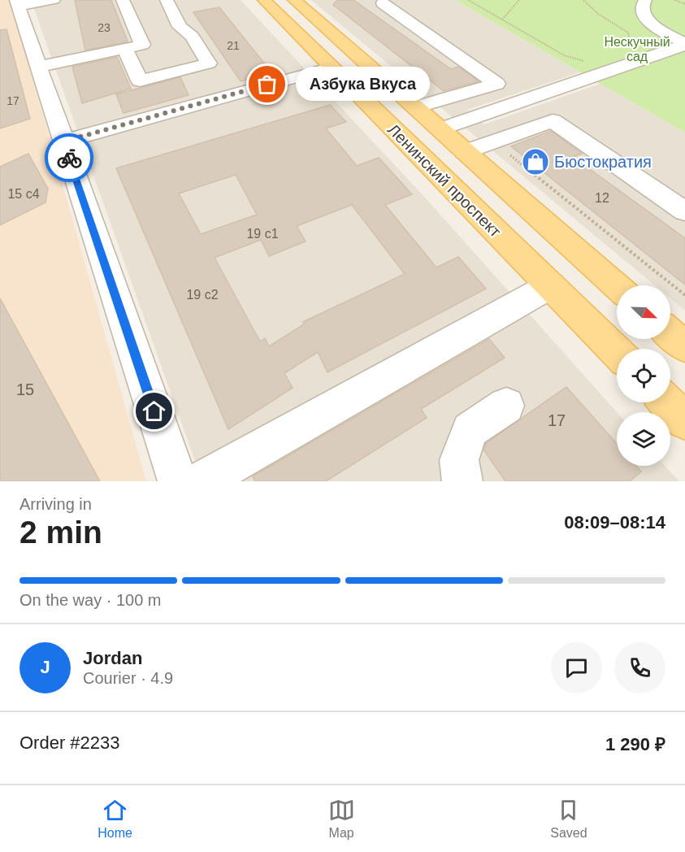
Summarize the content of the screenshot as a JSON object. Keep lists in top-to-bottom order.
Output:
{
  "streets": {
    "main road": ["Ленинский проспект"]
  },
  "parks": ["Нескучный сад"],
  "places": {
    "other": ["Азбука Вкуса"],
    "shop": ["Бюстократия"]
  },
  "house_numbers": [
    "23",
    "21",
    "17",
    "15 с4",
    "12",
    "19 с1",
    "19 с2",
    "15",
    "17"
  ],
  "north": "bottom right",
  "page": {
    "bubble": "Азбука Вкуса",
    "heading": ["2 min", "Arriving in", "08:09–08:14"],
    "panel": [
      "Jordan",
      "Courier · 4.9",
      "Order #2233",
      "1 290 ₽"
    ],
    "bar": "On the way · 100 m",
    "round": "J",
    "tabs": ["Home", "Map", "Saved"]
  }
}
